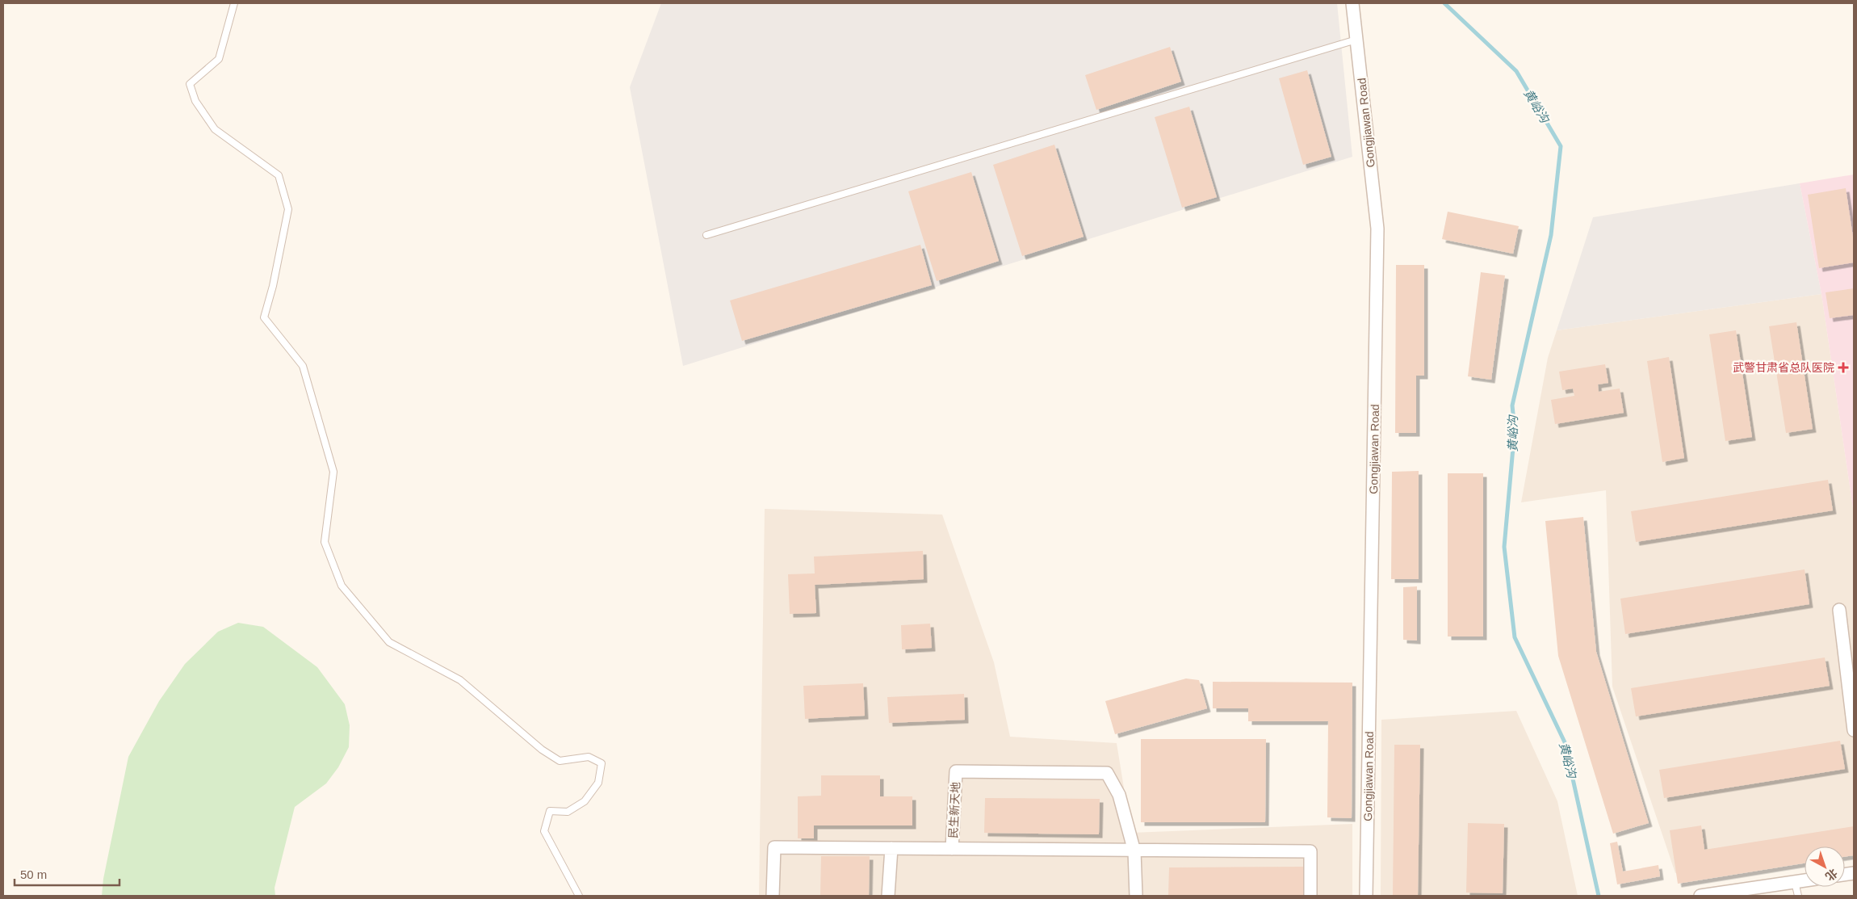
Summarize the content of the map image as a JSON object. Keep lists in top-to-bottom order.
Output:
{
  "streets": {
    "street": ["Gongjiawan Road", "民生新天地"]
  },
  "water": ["黄峪沟"],
  "places": {
    "health": ["武警甘肃省总队医院"]
  },
  "scale_bar": "50 m",
  "north": "bottom right"
}
